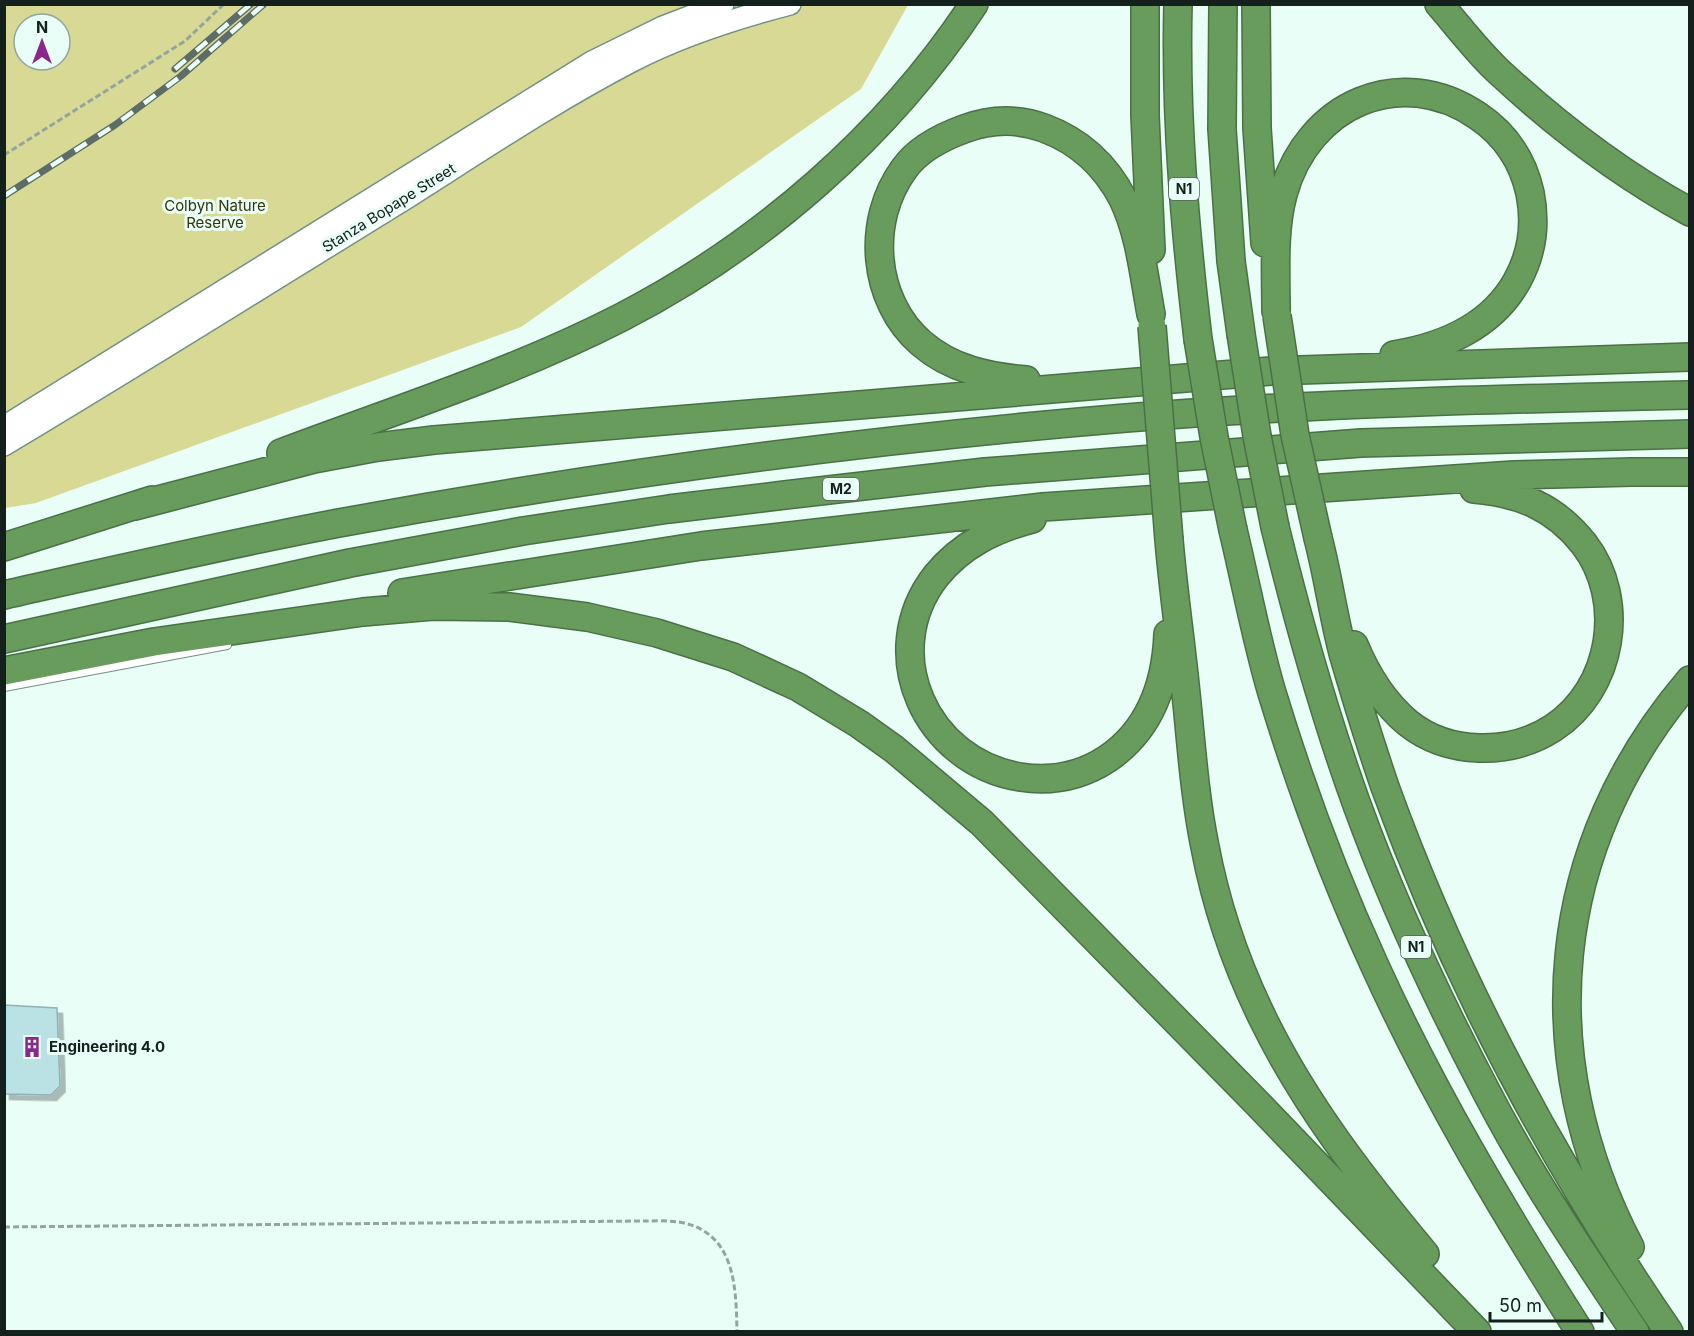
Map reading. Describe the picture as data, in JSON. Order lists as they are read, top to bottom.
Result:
{
  "streets": {
    "highway": ["N1", "M2"],
    "main road": ["Stanza Bopape Street"]
  },
  "parks": ["Colbyn Nature Reserve"],
  "places": {
    "building": ["Engineering 4.0"]
  },
  "scale_bar": "50 m",
  "north": "top"
}
